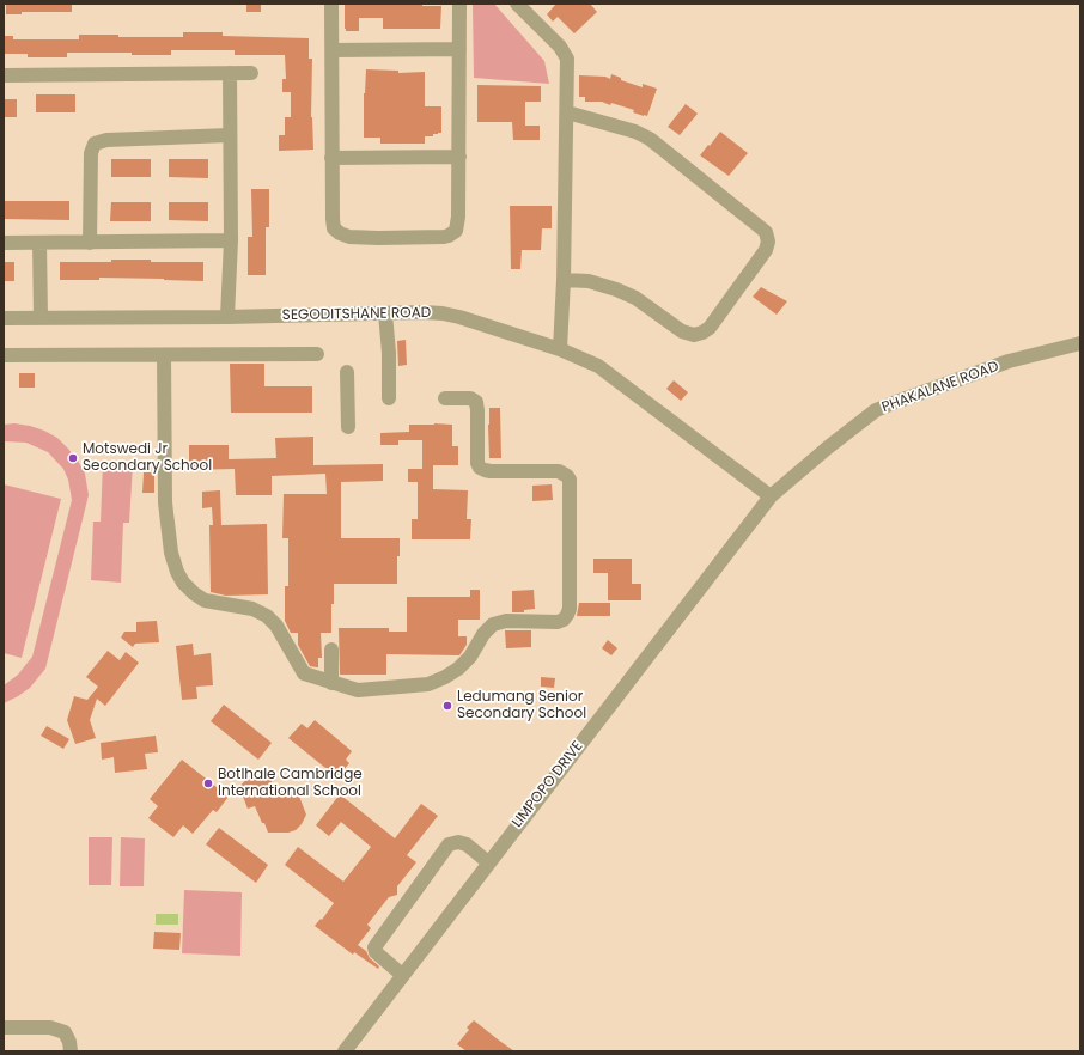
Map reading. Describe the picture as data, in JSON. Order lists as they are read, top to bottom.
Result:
{
  "streets": {
    "street": ["SEGODITSHANE ROAD", "PHAKALANE ROAD", "LIMPOPO DRIVE"]
  },
  "crossings": [
    ["SEGODITSHANE ROAD", "PHAKALANE ROAD"],
    ["SEGODITSHANE ROAD", "LIMPOPO DRIVE"],
    ["PHAKALANE ROAD", "LIMPOPO DRIVE"]
  ],
  "places": ["Motswedi Jr Secondary School", "Ledumang Senior Secondary School", "Botlhale Cambridge International School"]
}
